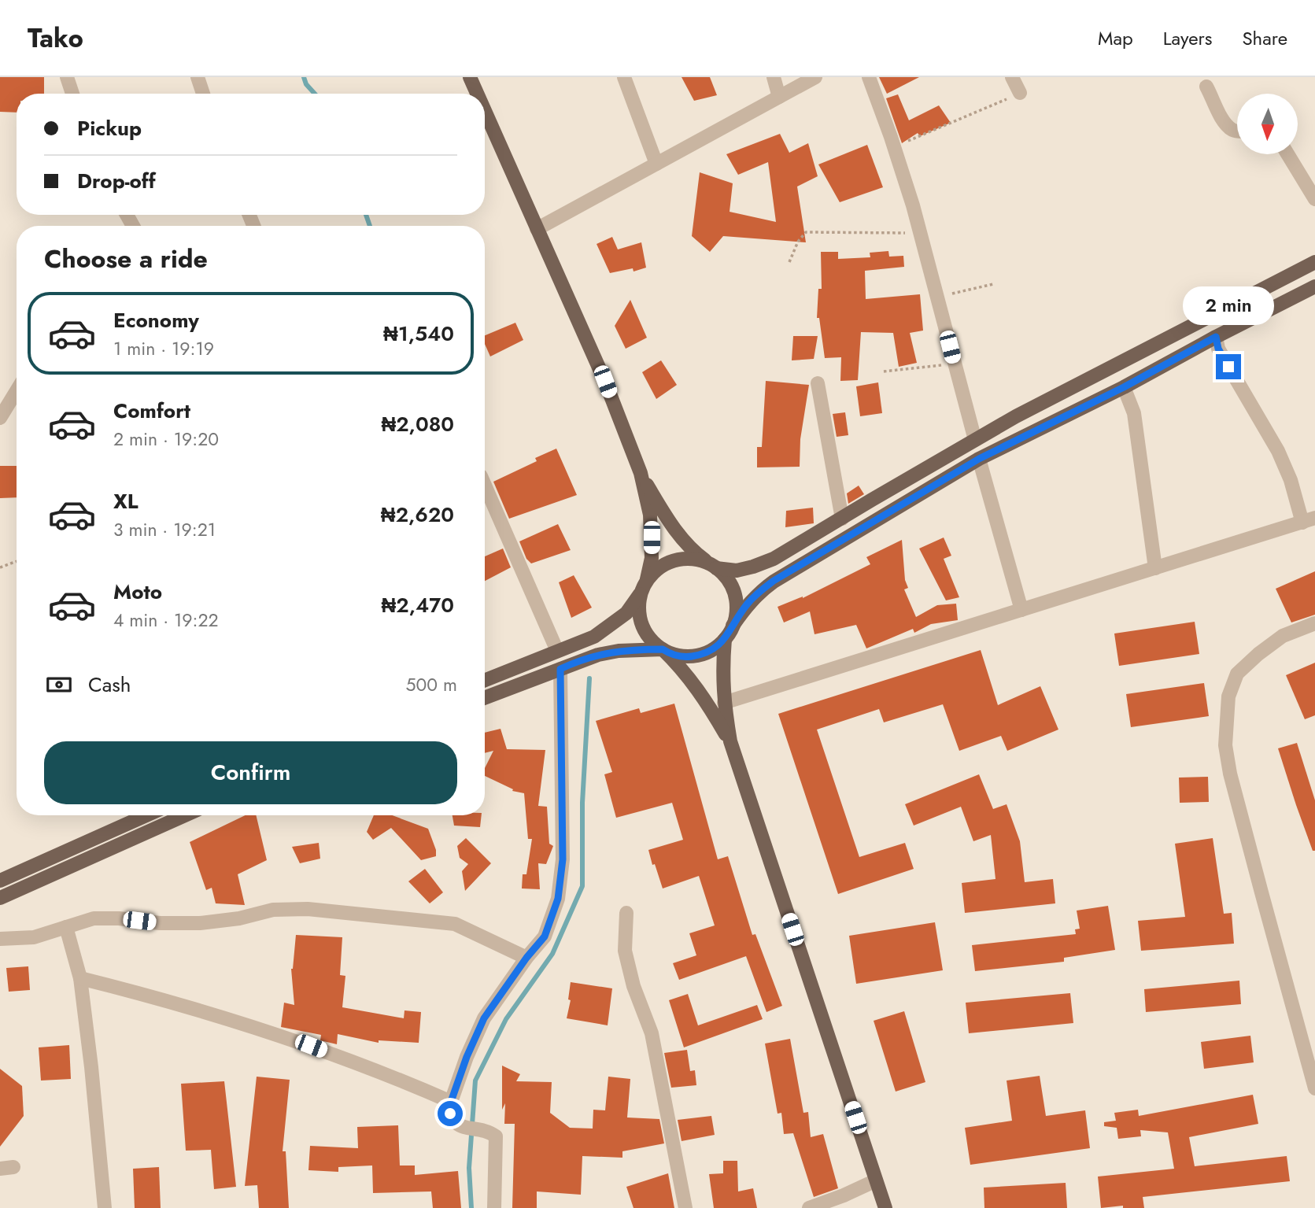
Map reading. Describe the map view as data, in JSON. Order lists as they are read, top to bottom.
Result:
{
  "north": "bottom",
  "page": {
    "header": "Tako",
    "nav": ["Map", "Layers", "Share"],
    "banner": ["Pickup", "Drop-off"],
    "heading": "Choose a ride",
    "bubble": "2 min",
    "list": [
      {
        "name": "Economy",
        "note": "1 min · 19:19",
        "value": "₦1,540"
      },
      {
        "name": "Comfort",
        "note": "2 min · 19:20",
        "value": "₦2,080"
      },
      {
        "name": "XL",
        "note": "3 min · 19:21",
        "value": "₦2,620"
      },
      {
        "name": "Moto",
        "note": "4 min · 19:22",
        "value": "₦2,470"
      }
    ],
    "pay": ["Cash", "500 m"],
    "buttons": "Confirm"
  }
}
